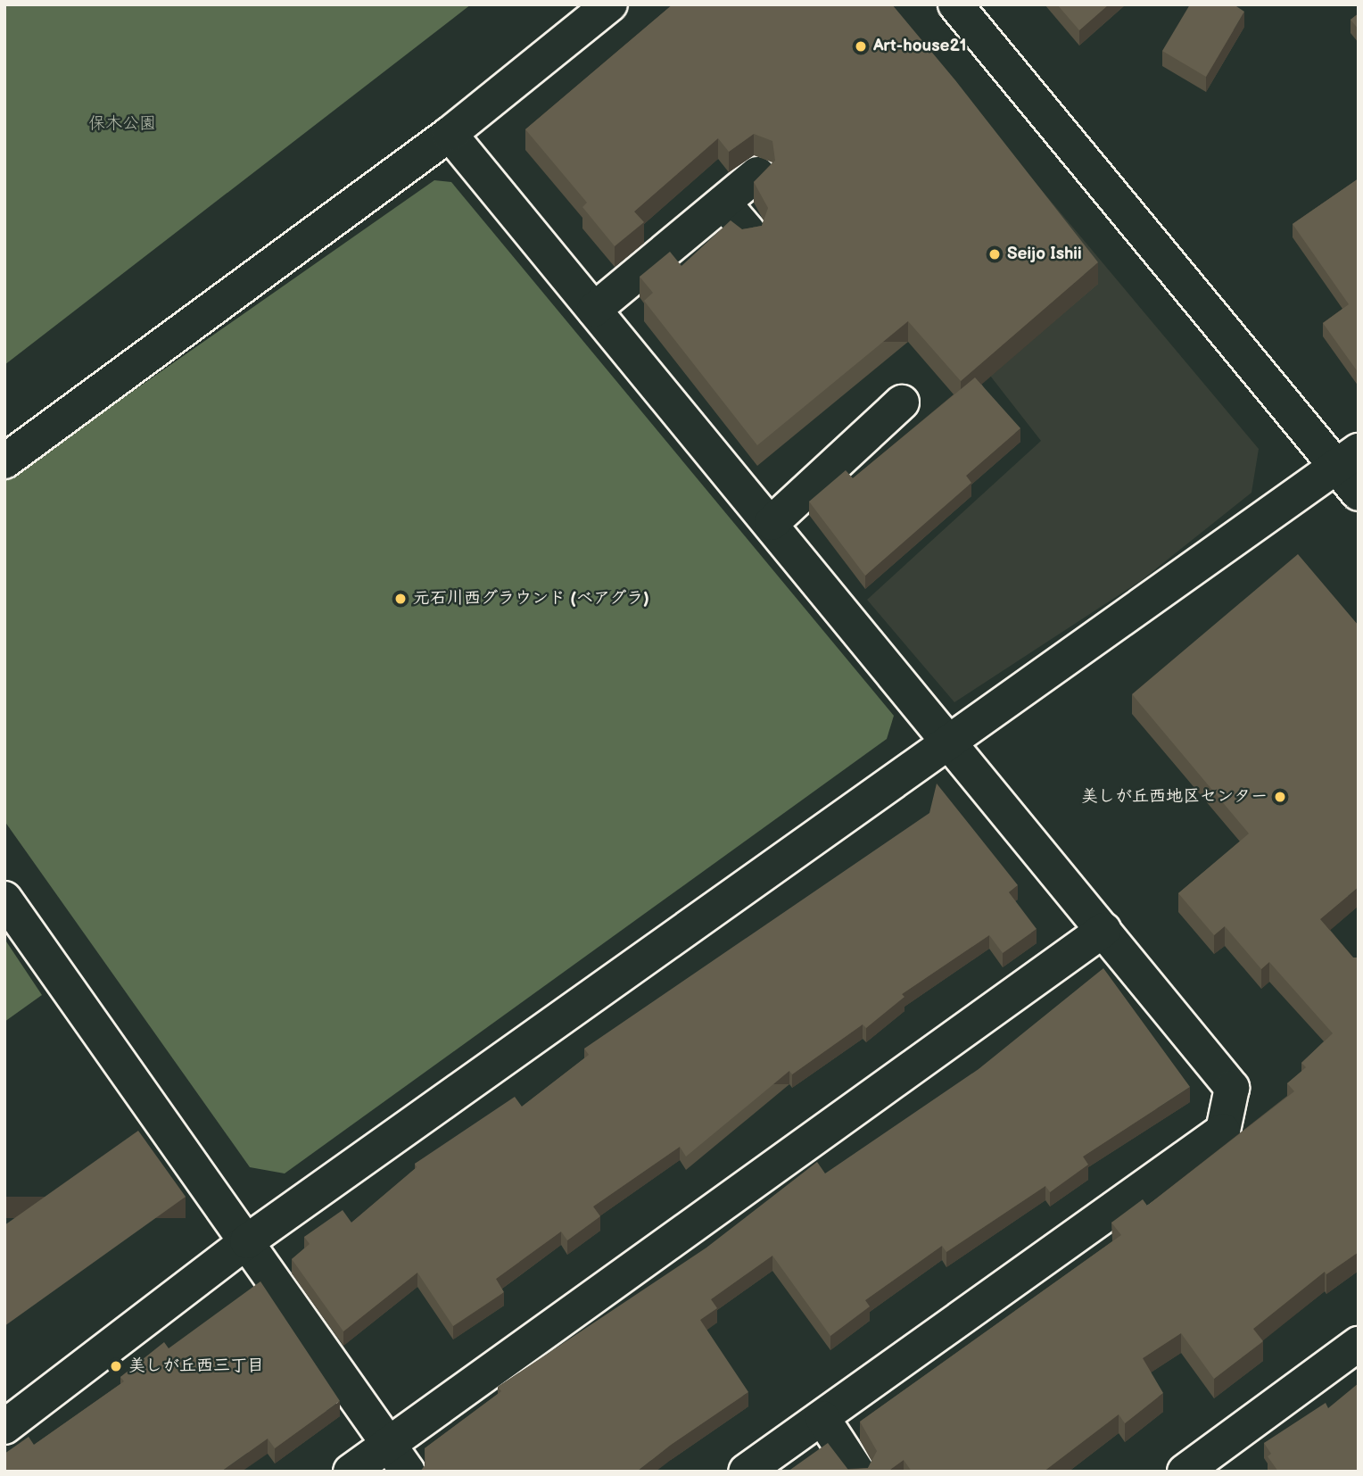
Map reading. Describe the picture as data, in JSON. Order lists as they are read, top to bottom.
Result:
{
  "parks": ["保木公園"],
  "places": [
    "Art-house21",
    "Seijo Ishii",
    "元石川西グラウンド (ベアグラ)",
    "美しが丘西地区センター",
    "美しが丘西三丁目"
  ]
}
